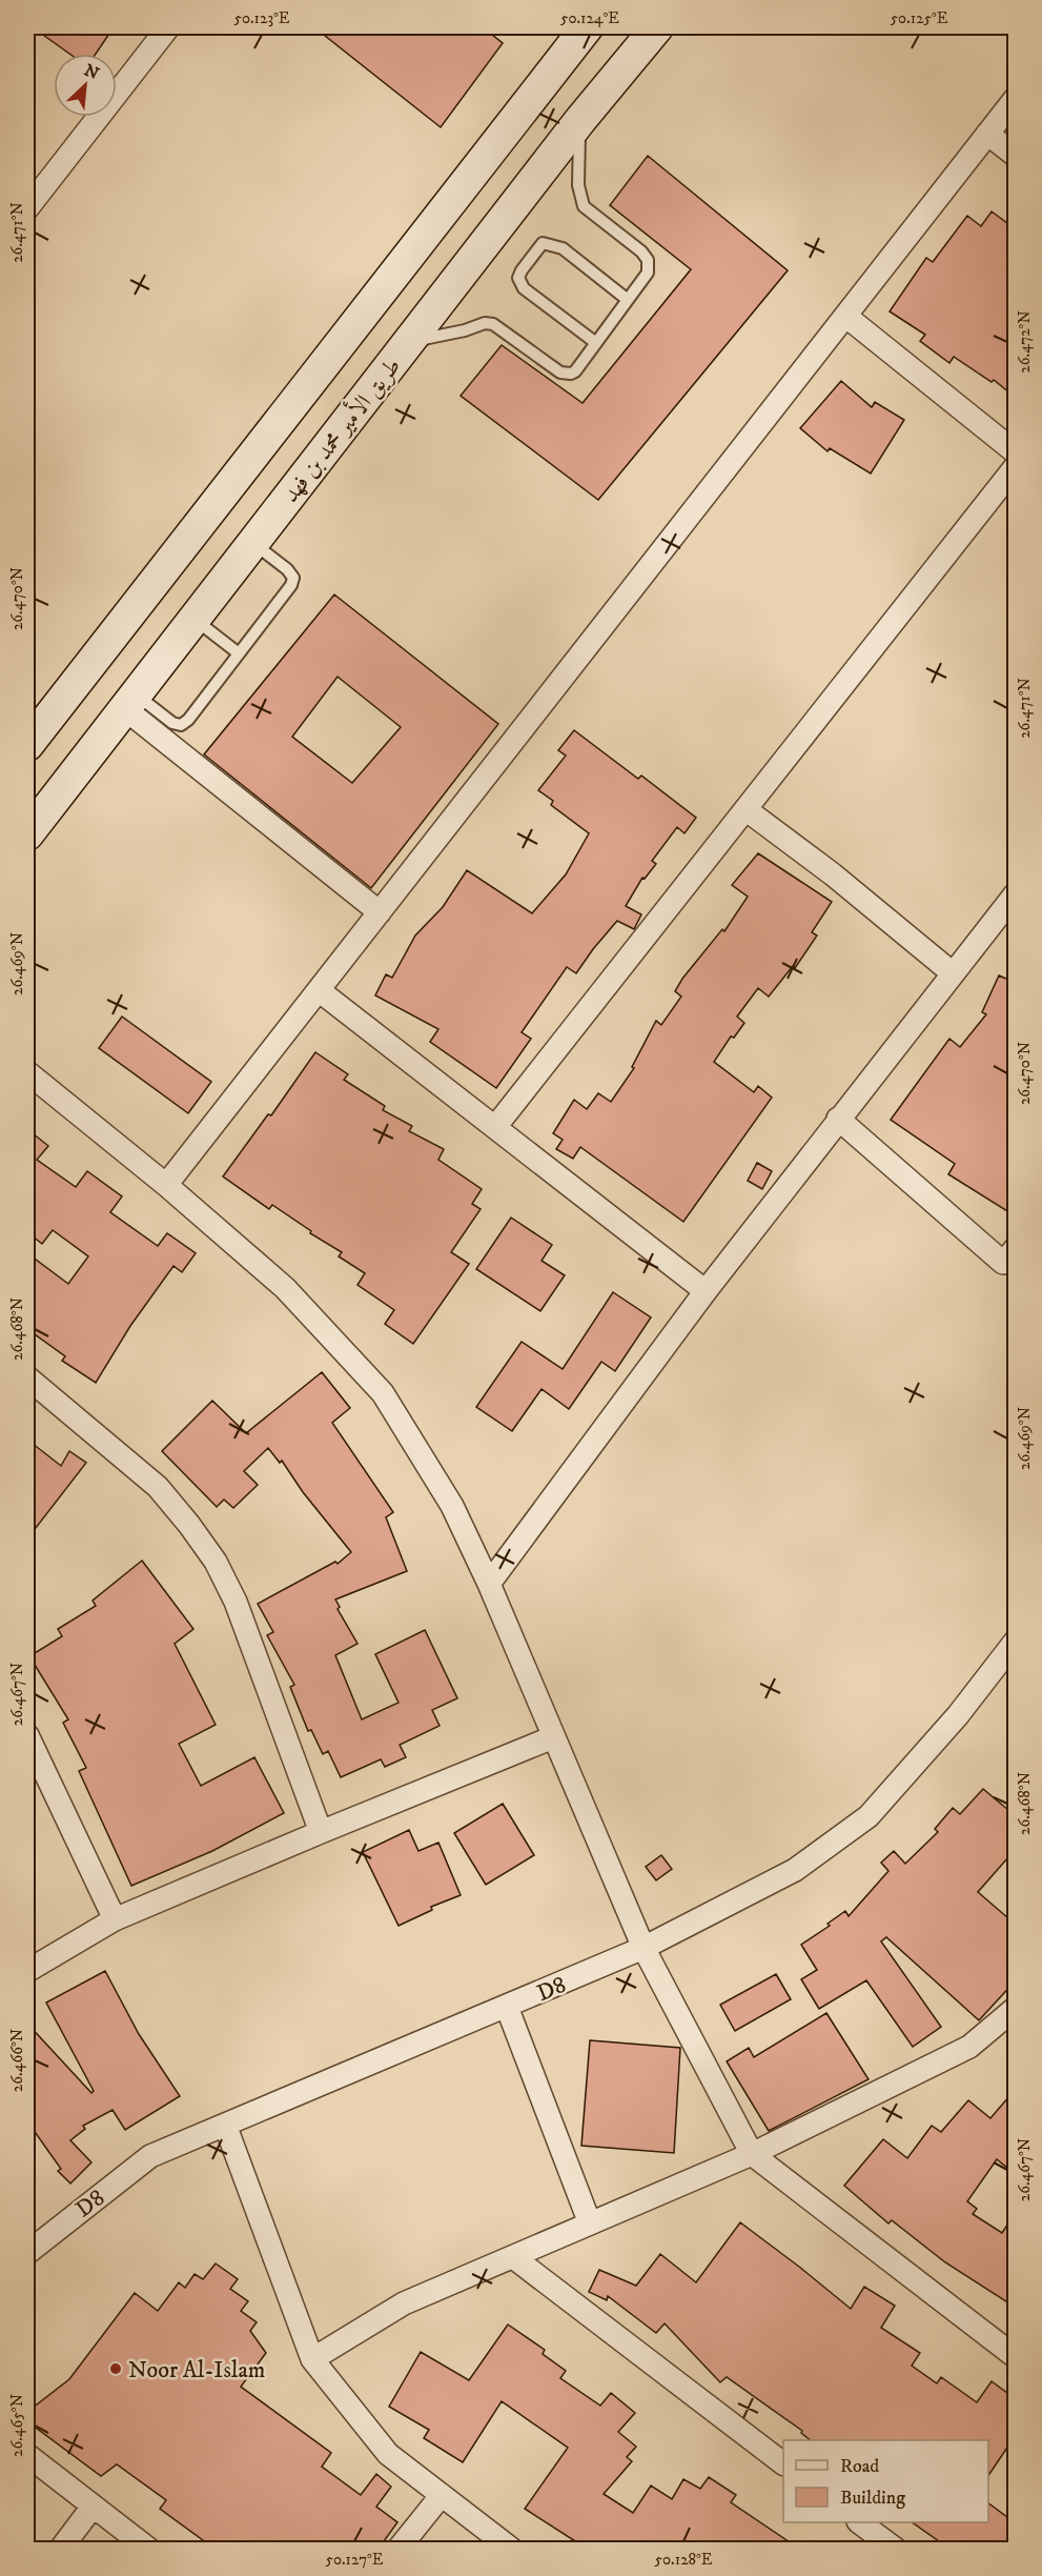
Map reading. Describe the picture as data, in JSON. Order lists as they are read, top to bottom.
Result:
{
  "streets": {
    "street": ["طريق الأمير محمد بن فهد", "D8"]
  },
  "places": ["Noor Al-Islam"],
  "legend": ["Road", "Building"],
  "north": "top right",
  "coordinates": [
    "50.123°E",
    "50.124°E",
    "50.125°E",
    "26.471°N",
    "26.472°N",
    "26.470°N",
    "26.469°N",
    "26.468°N",
    "26.467°N",
    "26.466°N",
    "26.465°N",
    "50.127°E",
    "50.128°E"
  ]
}
